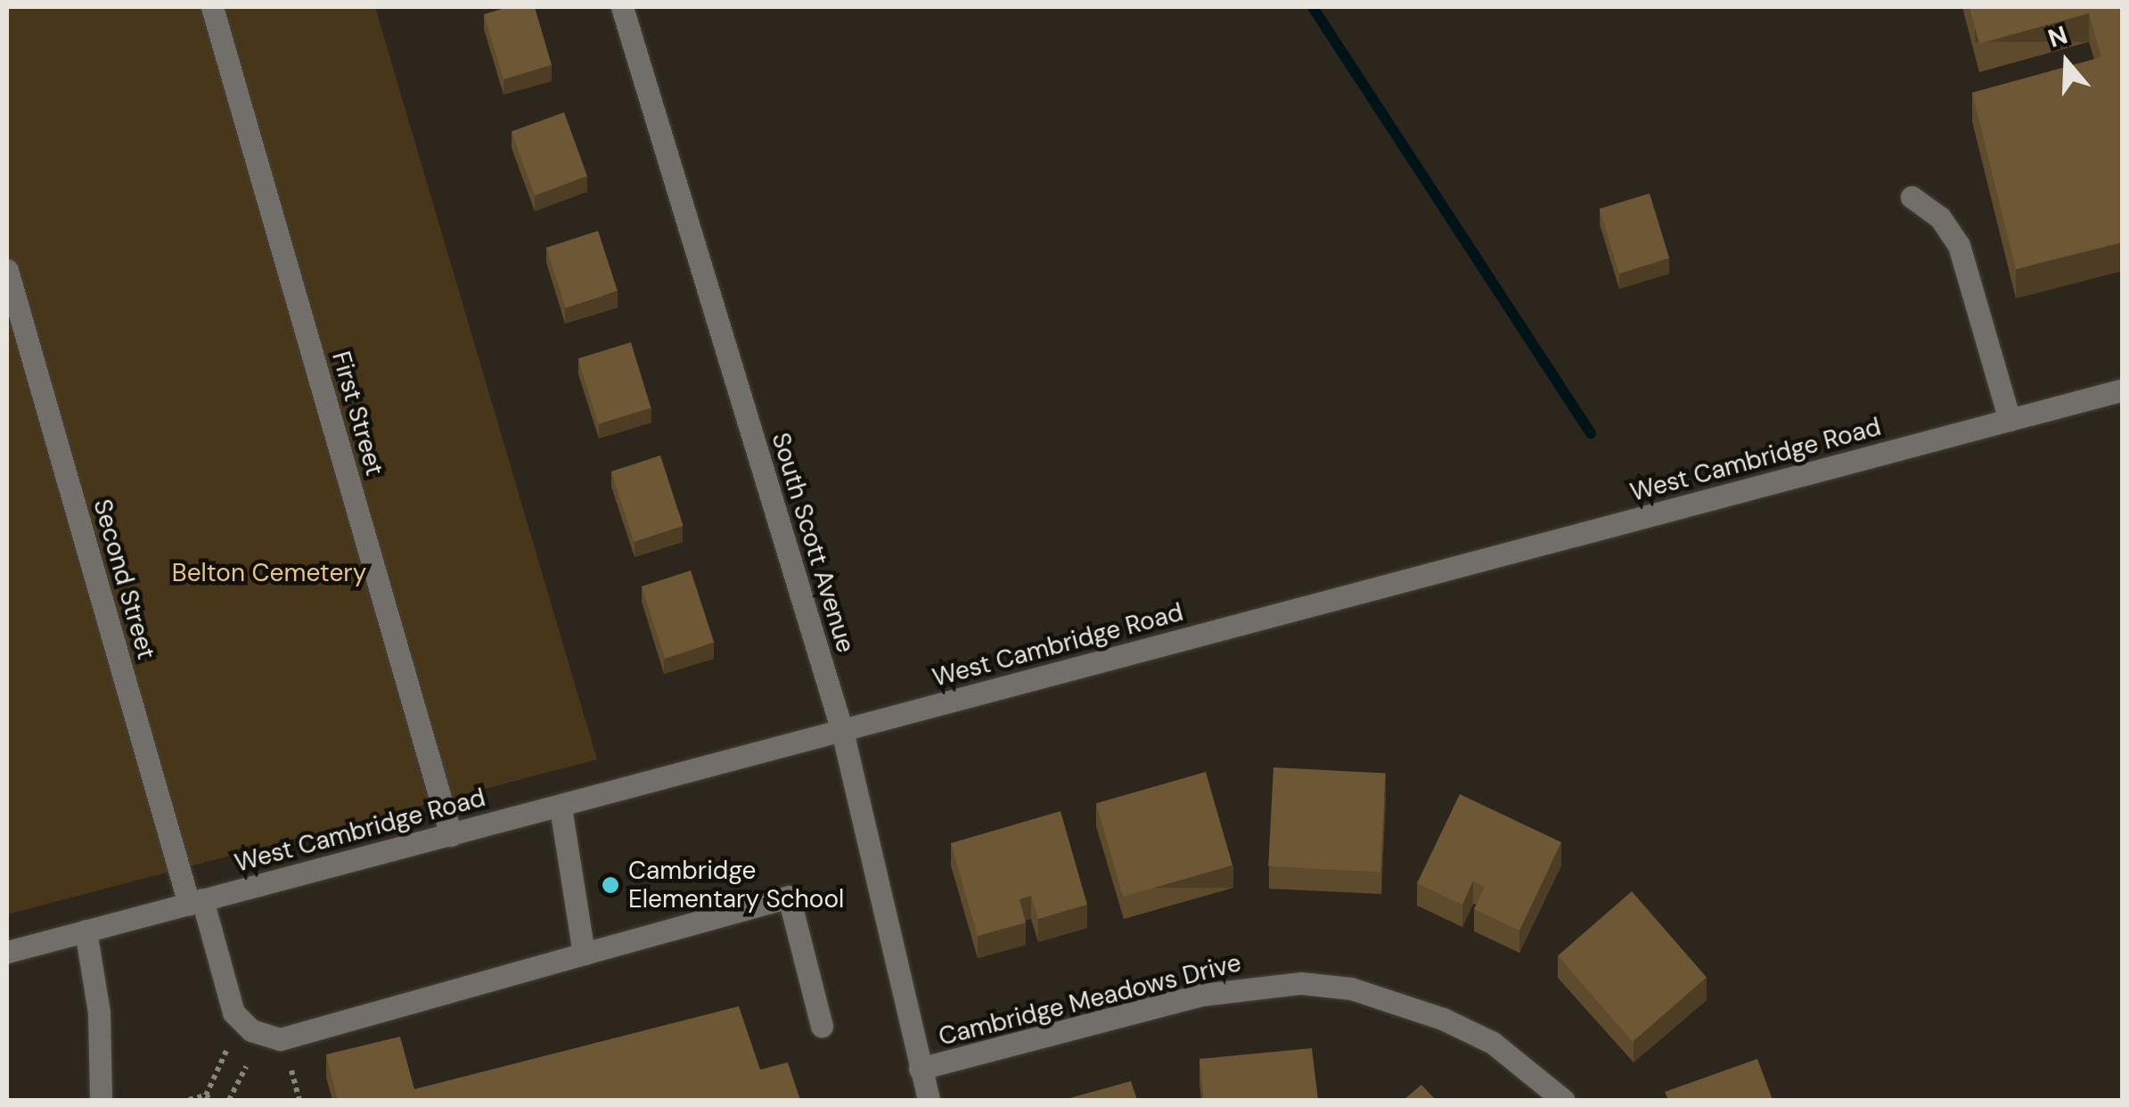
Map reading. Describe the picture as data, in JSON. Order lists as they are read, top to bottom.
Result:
{
  "streets": {
    "street": [
      "First Street",
      "West Cambridge Road",
      "South Scott Avenue",
      "Second Street",
      "Cambridge Meadows Drive"
    ]
  },
  "crossings": [
    ["First Street", "West Cambridge Road"],
    ["West Cambridge Road", "South Scott Avenue"],
    ["West Cambridge Road", "Second Street"],
    ["South Scott Avenue", "Cambridge Meadows Drive"]
  ],
  "parks": ["Belton Cemetery"],
  "places": ["Cambridge Elementary School"],
  "north": "top"
}
